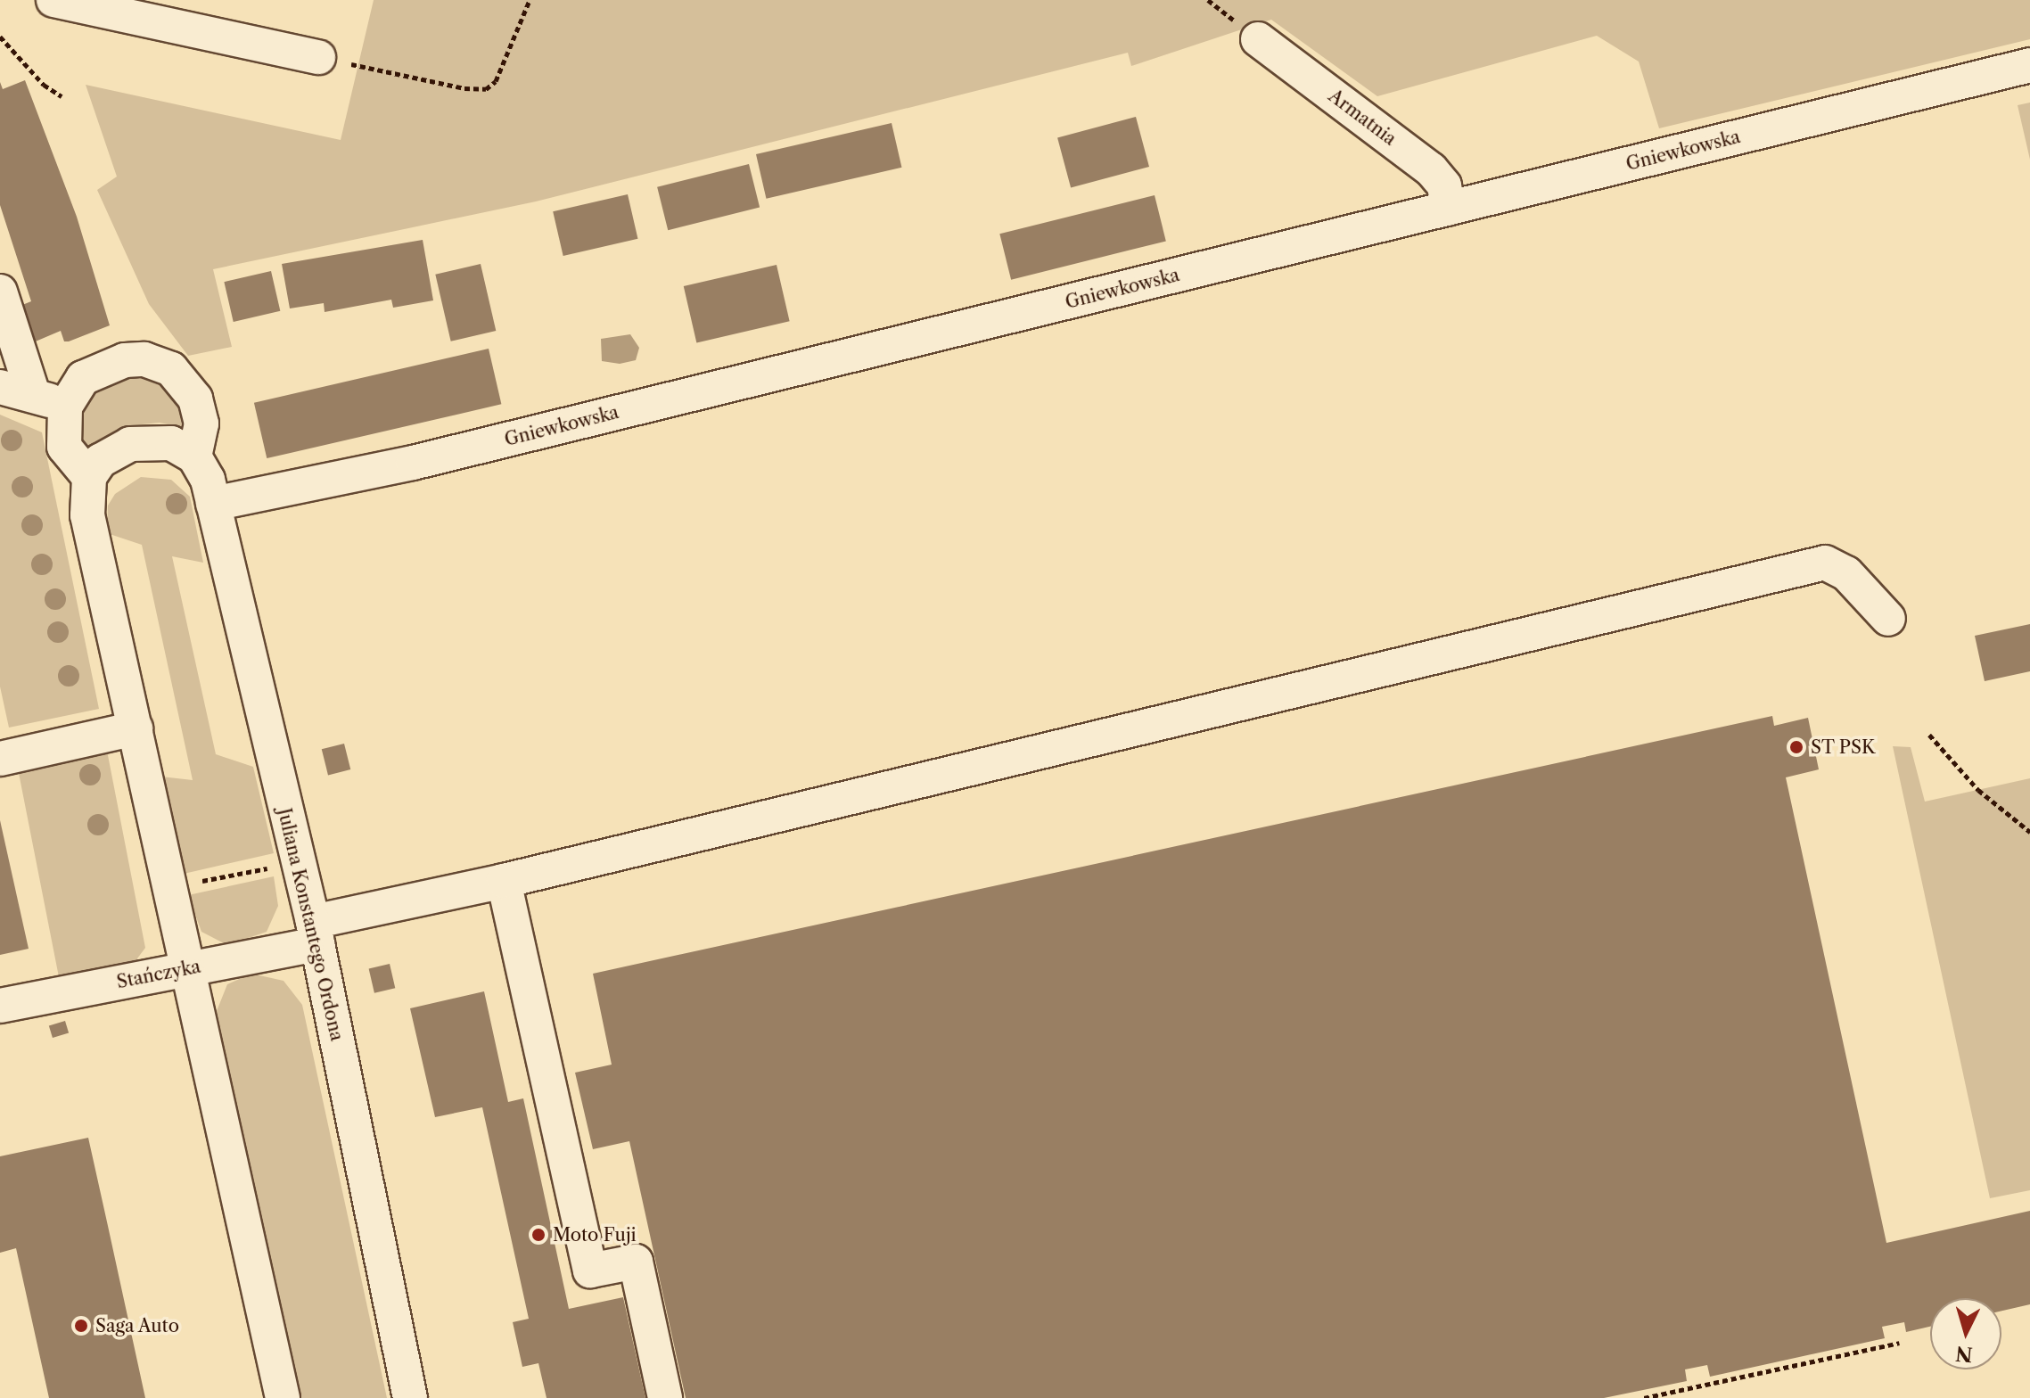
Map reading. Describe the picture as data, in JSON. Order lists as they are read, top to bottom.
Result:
{
  "streets": {
    "street": [
      "Armatnia",
      "Gniewkowska",
      "Juliana Konstantego Ordona",
      "Stańczyka"
    ]
  },
  "crossings": [
    ["Armatnia", "Gniewkowska"],
    ["Gniewkowska", "Juliana Konstantego Ordona"],
    ["Juliana Konstantego Ordona", "Stańczyka"]
  ],
  "places": ["ST PSK", "Moto Fuji", "Saga Auto"],
  "north": "bottom"
}
